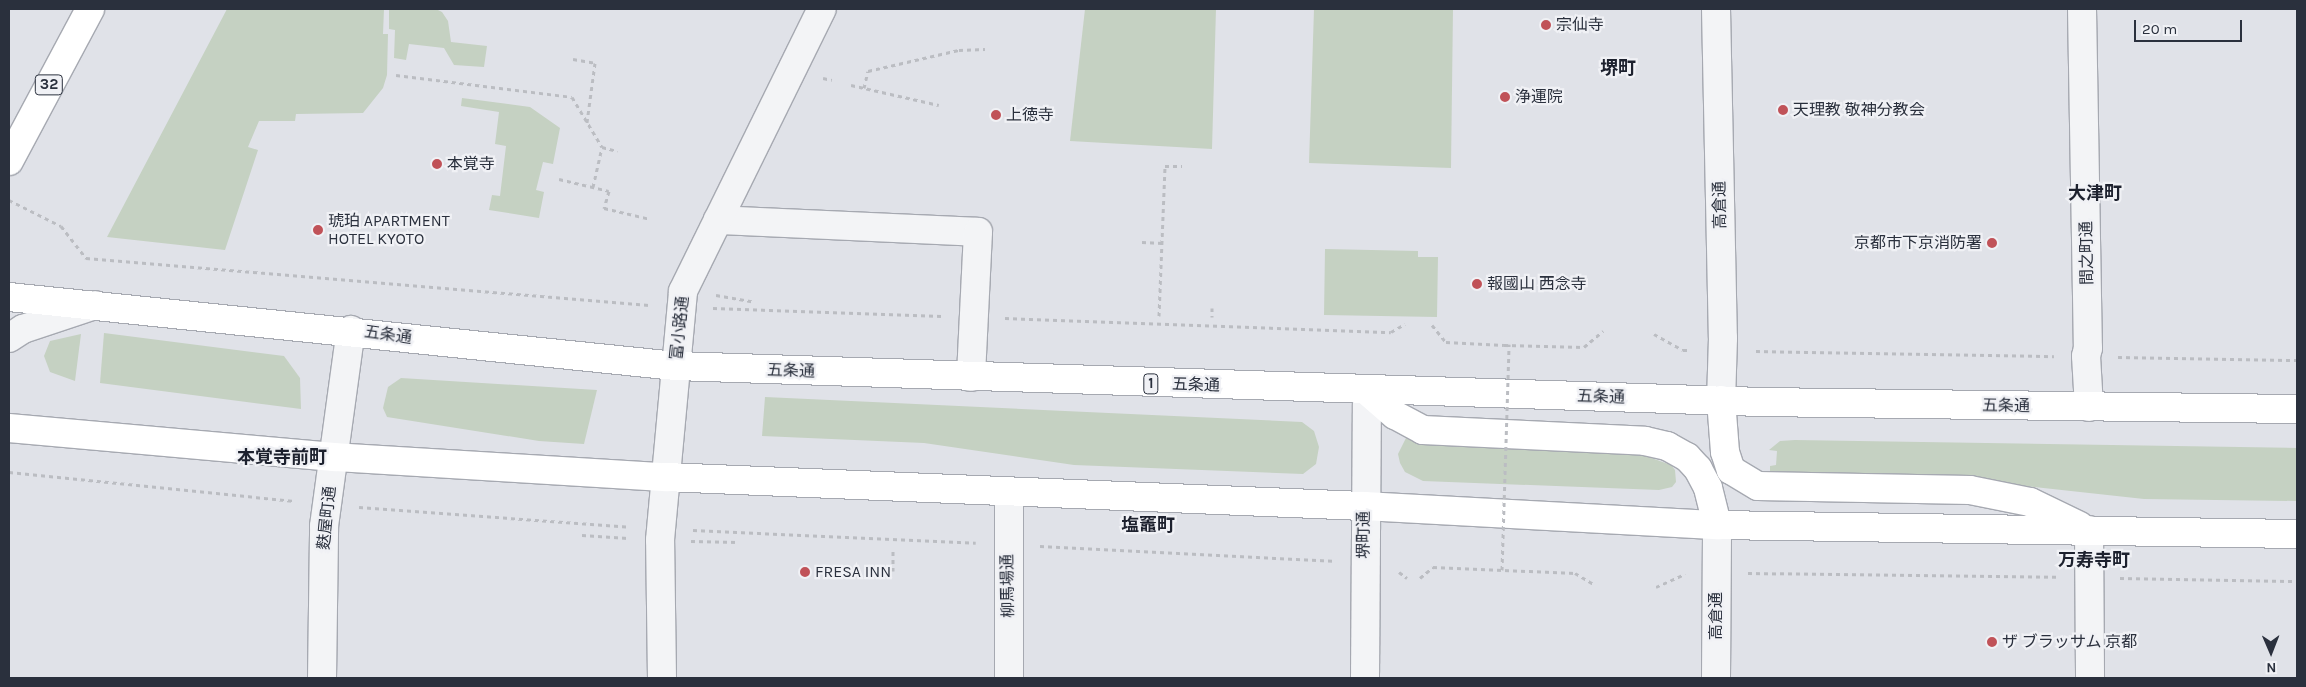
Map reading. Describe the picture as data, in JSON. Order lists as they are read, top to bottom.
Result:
{
  "streets": {
    "main road": ["32", "五条通", "1"],
    "street": [
      "高倉通",
      "間之町通",
      "富小路通",
      "麩屋町通",
      "堺町通",
      "柳馬場通"
    ]
  },
  "crossings": [
    ["高倉通", "五条通"],
    ["間之町通", "五条通"],
    ["富小路通", "五条通"],
    ["五条通", "麩屋町通"],
    ["五条通", "堺町通"]
  ],
  "districts": [
    "堺町",
    "大津町",
    "本覚寺前町",
    "塩竈町",
    "万寿寺町"
  ],
  "places": [
    "宗仙寺",
    "浄運院",
    "天理教 敬神分教会",
    "上徳寺",
    "本覚寺",
    "琥珀 APARTMENT HOTEL KYOTO",
    "京都市下京消防署",
    "報國山 西念寺",
    "FRESA INN",
    "ザ ブラッサム 京都"
  ],
  "scale_bar": "20 m",
  "north": "bottom"
}
